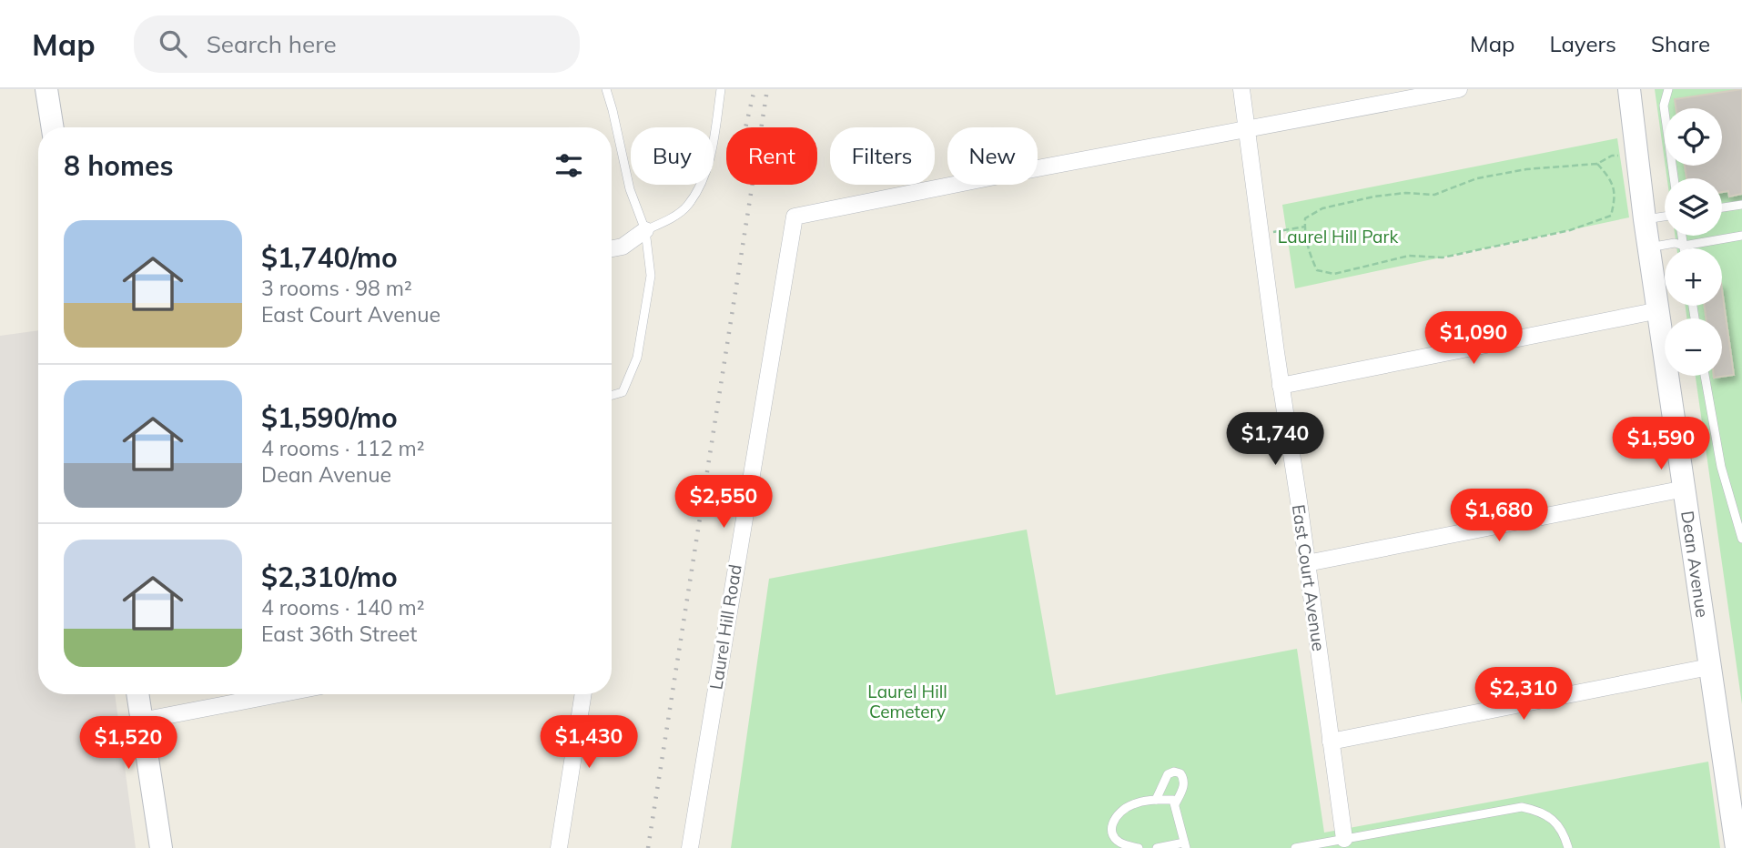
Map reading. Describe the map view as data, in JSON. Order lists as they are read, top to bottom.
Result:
{
  "streets": {
    "street": ["Dean Avenue", "East Court Avenue", "Laurel Hill Road"]
  },
  "crossings": [
    ["East Court Avenue", "Laurel Hill Road"]
  ],
  "parks": ["Laurel Hill Park", "Laurel Hill Cemetery"],
  "page": {
    "header": "Map",
    "search": "Search here",
    "nav": ["Map", "Layers", "Share"],
    "map_buttons": ["+", "−"],
    "chip": [
      "Buy",
      "Rent",
      "Filters",
      "New"
    ],
    "heading": "8 homes",
    "list": [
      {
        "name": "$1,740/mo",
        "note": "3 rooms · 98 m² · East Court Avenue"
      },
      {
        "name": "$1,590/mo",
        "note": "4 rooms · 112 m² · Dean Avenue"
      },
      {
        "name": "$2,310/mo",
        "note": "4 rooms · 140 m² · East 36th Street"
      }
    ],
    "price": [
      "$1,090",
      "$1,740",
      "$1,590",
      "$2,550",
      "$1,680",
      "$2,310",
      "$1,430",
      "$1,520"
    ]
  }
}
